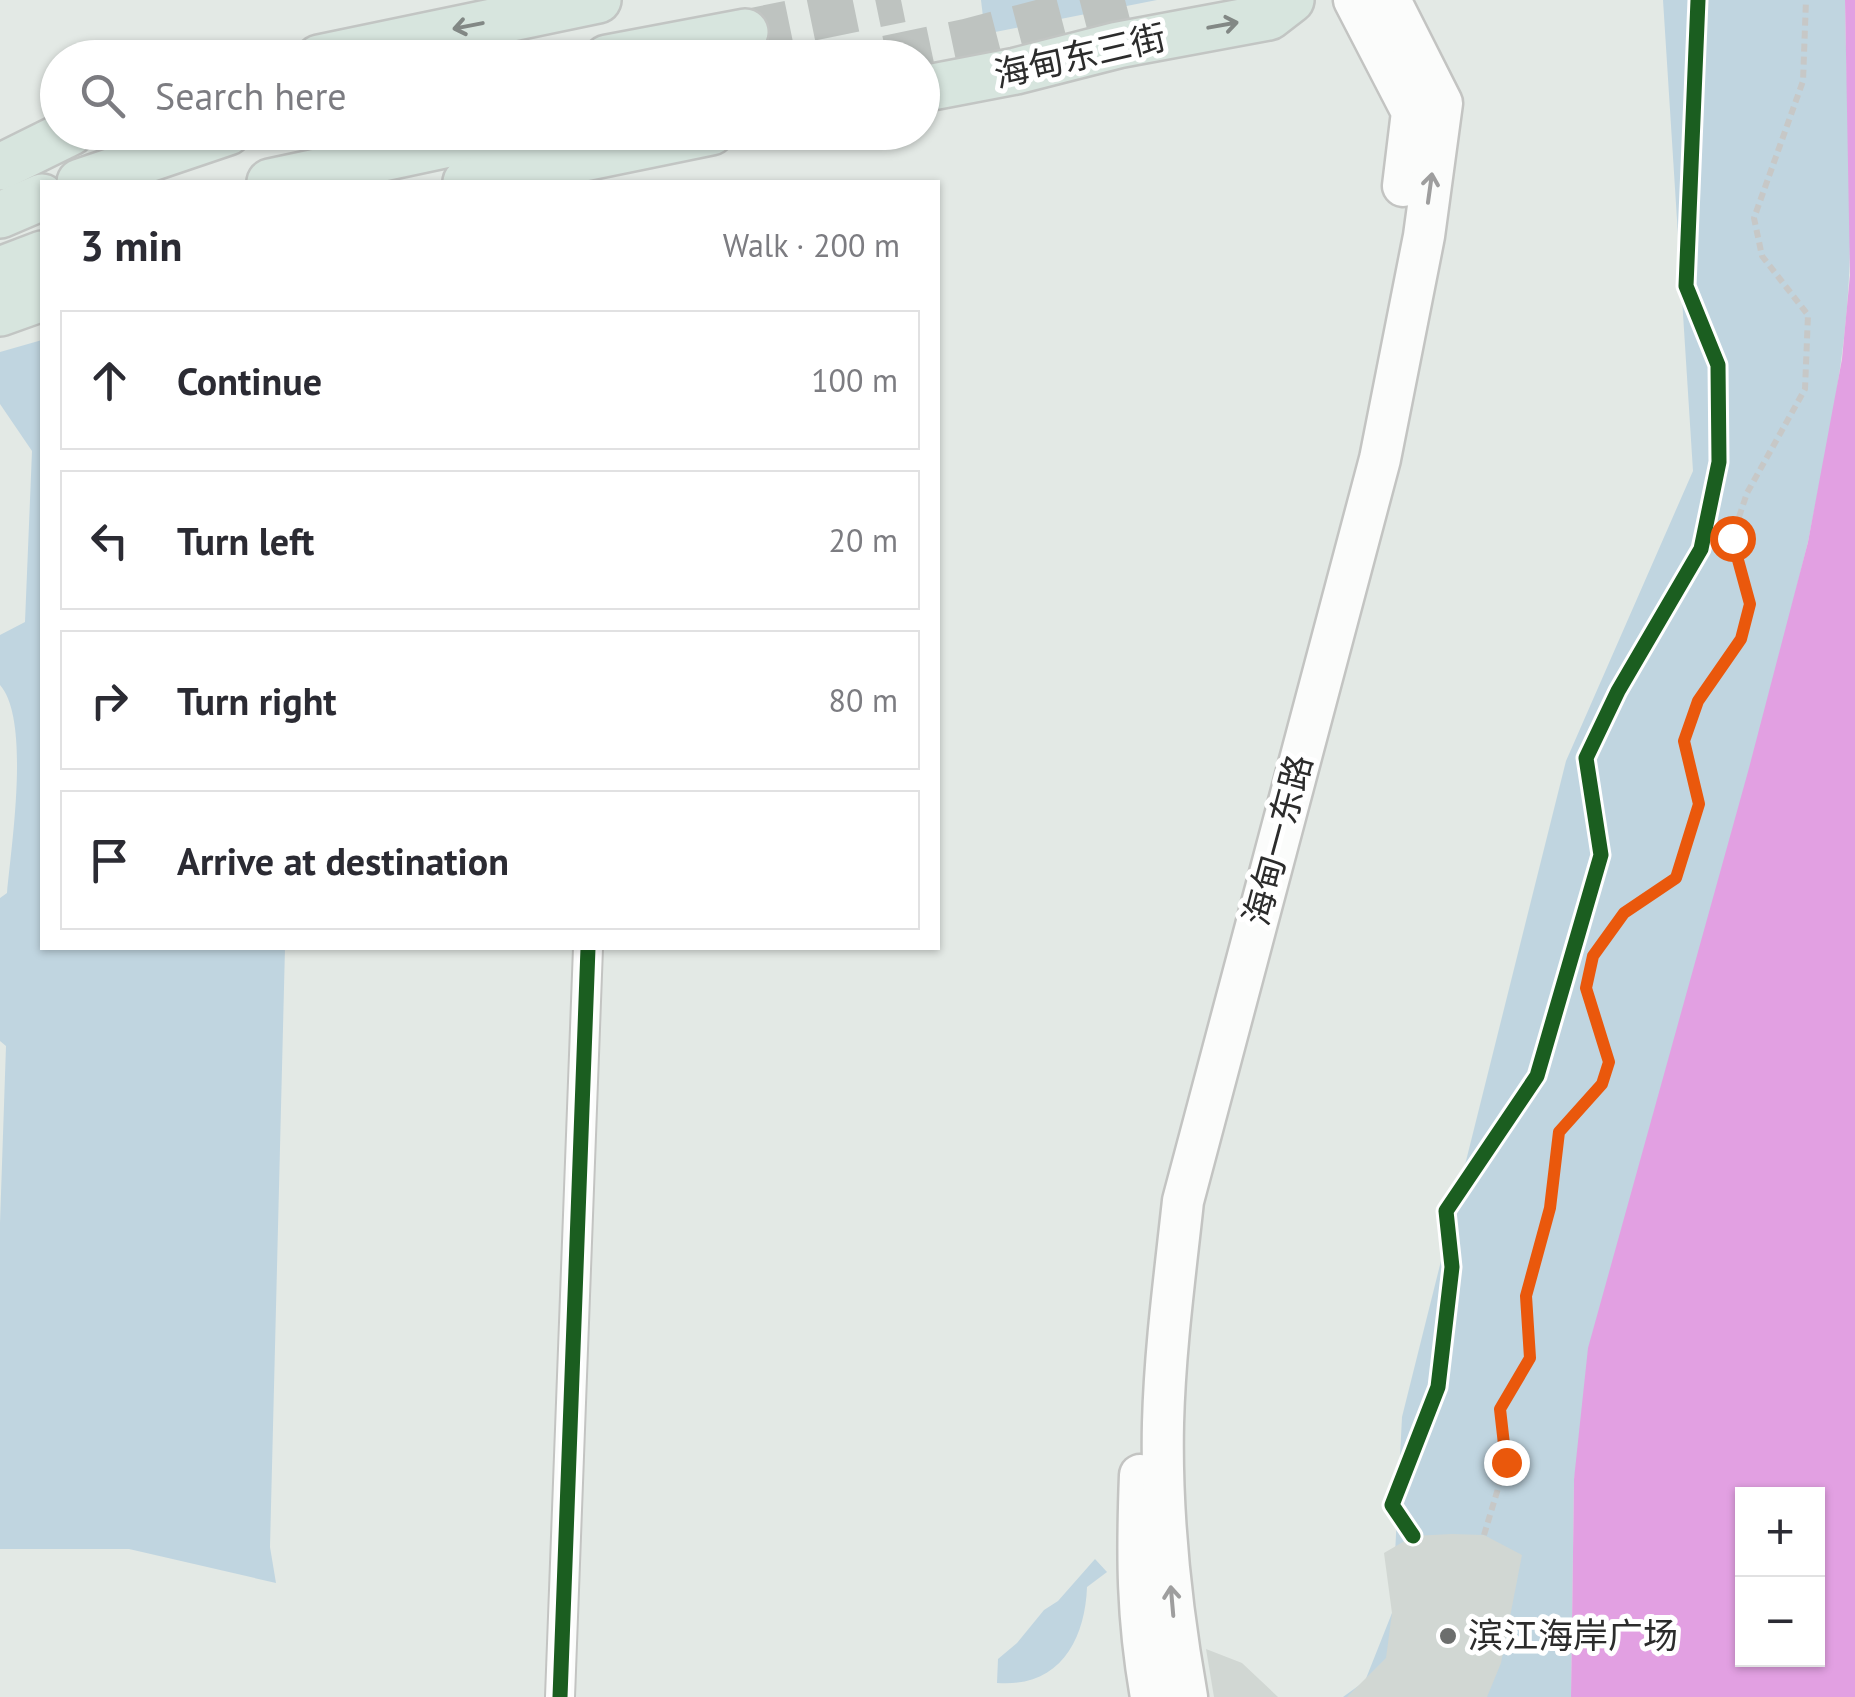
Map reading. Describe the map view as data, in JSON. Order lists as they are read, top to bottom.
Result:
{
  "streets": {
    "main road": ["海甸东三街", "海甸一东路"]
  },
  "one_way": ["海甸东三街"],
  "places": ["滨江海岸广场"],
  "page": {
    "search": "Search here",
    "heading": ["3 min", "Walk · 200 m"],
    "list": [
      ["Continue", "100 m"],
      ["Turn left", "20 m"],
      ["Turn right", "80 m"],
      "Arrive at destination"
    ],
    "map_buttons": ["+", "−"]
  }
}
